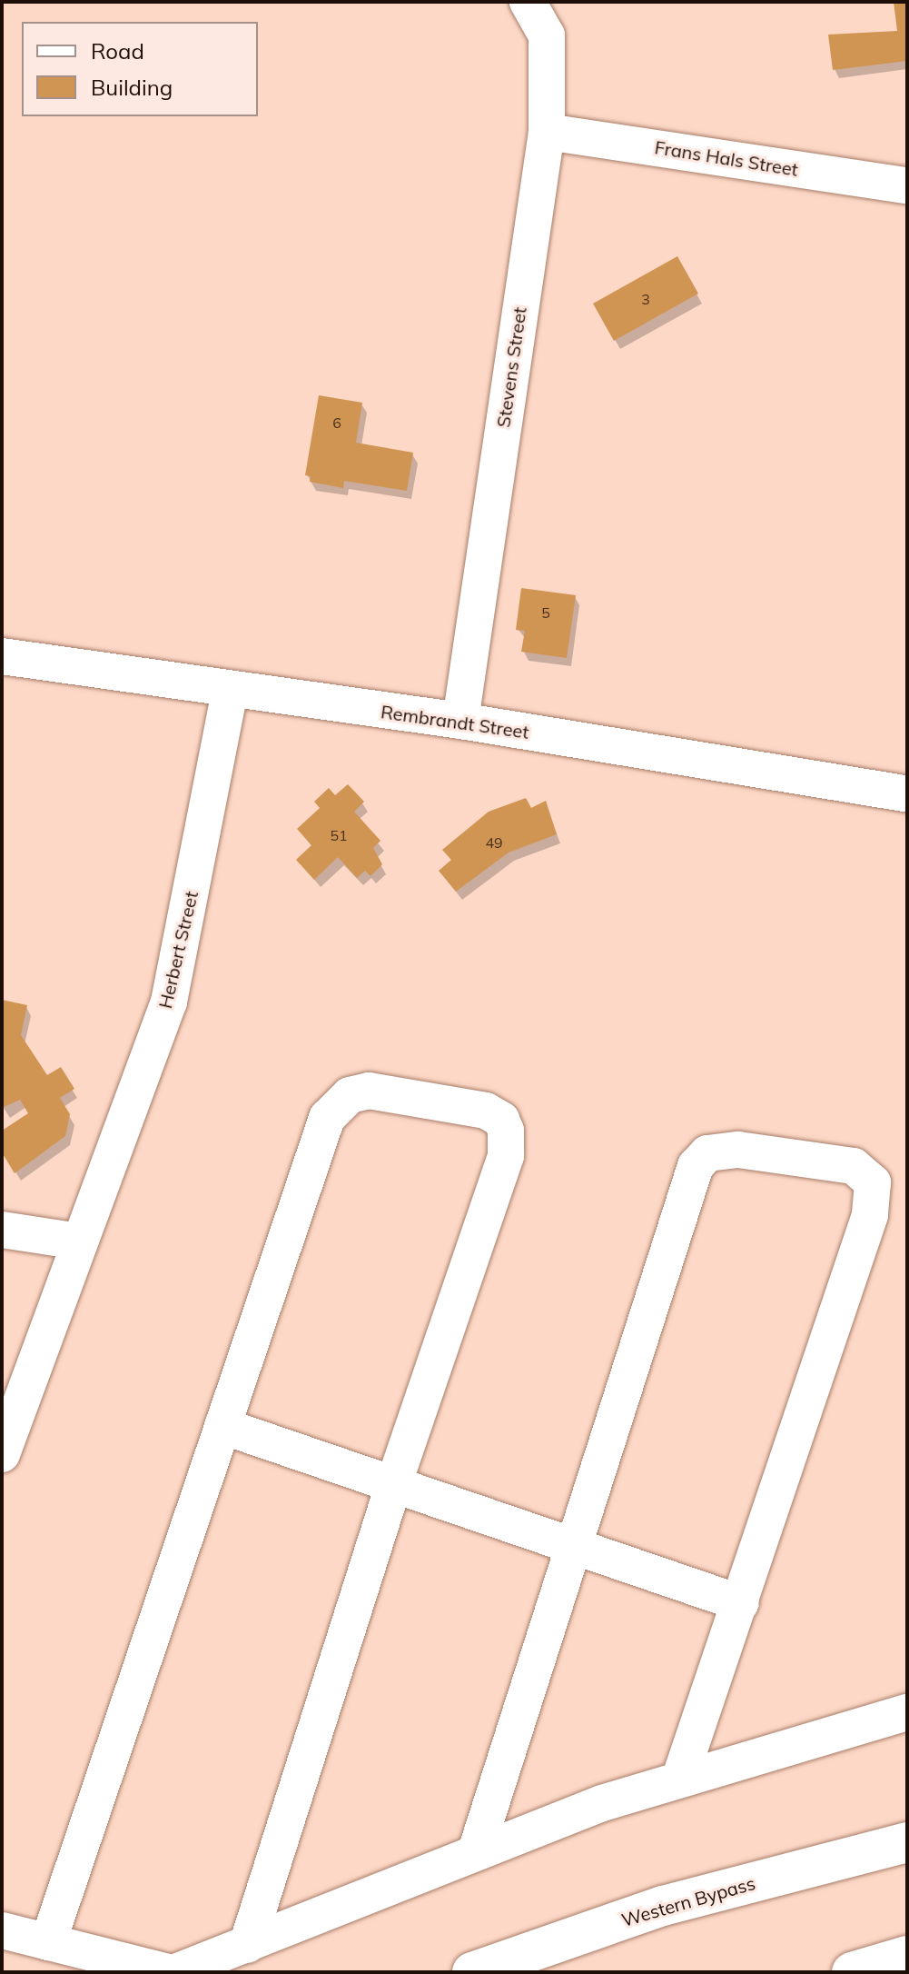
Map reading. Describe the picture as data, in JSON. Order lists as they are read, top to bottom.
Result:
{
  "streets": {
    "highway": ["Western Bypass"],
    "street": [
      "Frans Hals Street",
      "Stevens Street",
      "Rembrandt Street",
      "Herbert Street"
    ]
  },
  "crossings": [
    ["Frans Hals Street", "Stevens Street"],
    ["Stevens Street", "Rembrandt Street"],
    ["Rembrandt Street", "Herbert Street"]
  ],
  "house_numbers": [
    "3",
    "6",
    "5",
    "51",
    "49"
  ],
  "legend": ["Road", "Building"]
}
